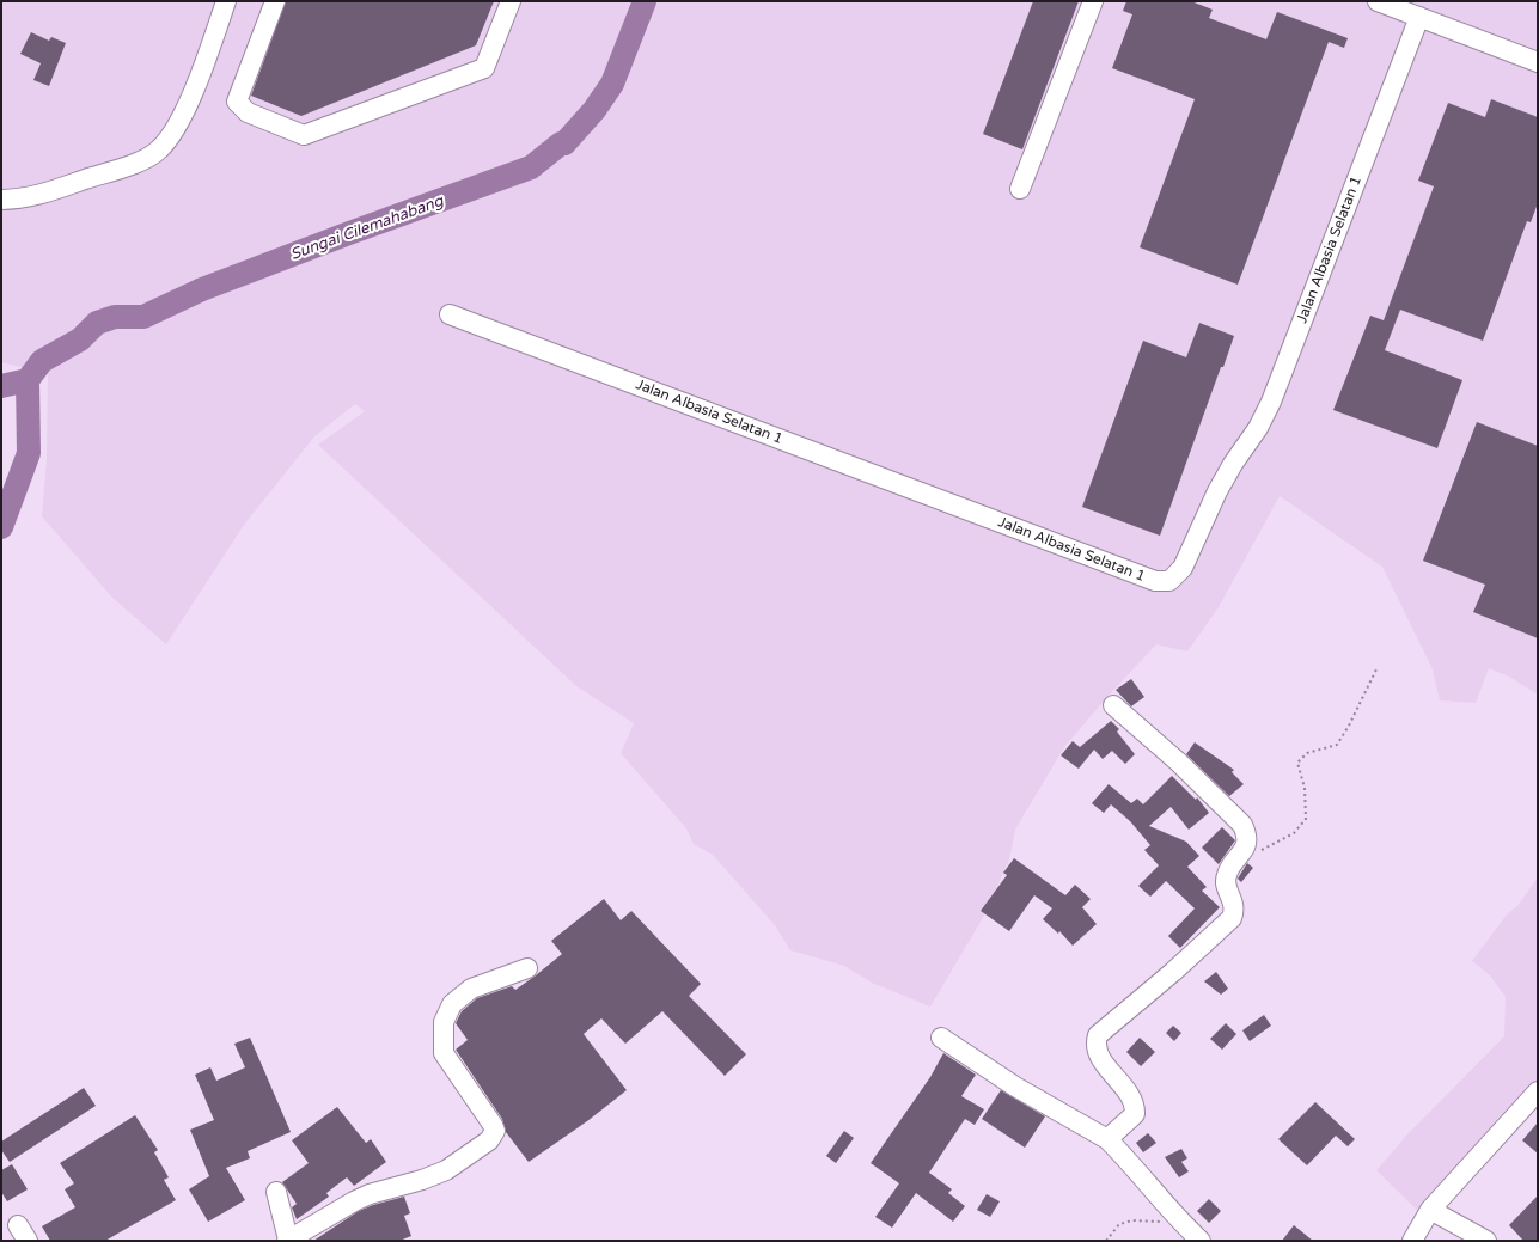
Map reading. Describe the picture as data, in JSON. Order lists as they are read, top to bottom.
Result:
{
  "streets": {
    "street": ["Jalan Albasia Selatan 1"]
  },
  "water": ["Sungai Cilemahabang"]
}
